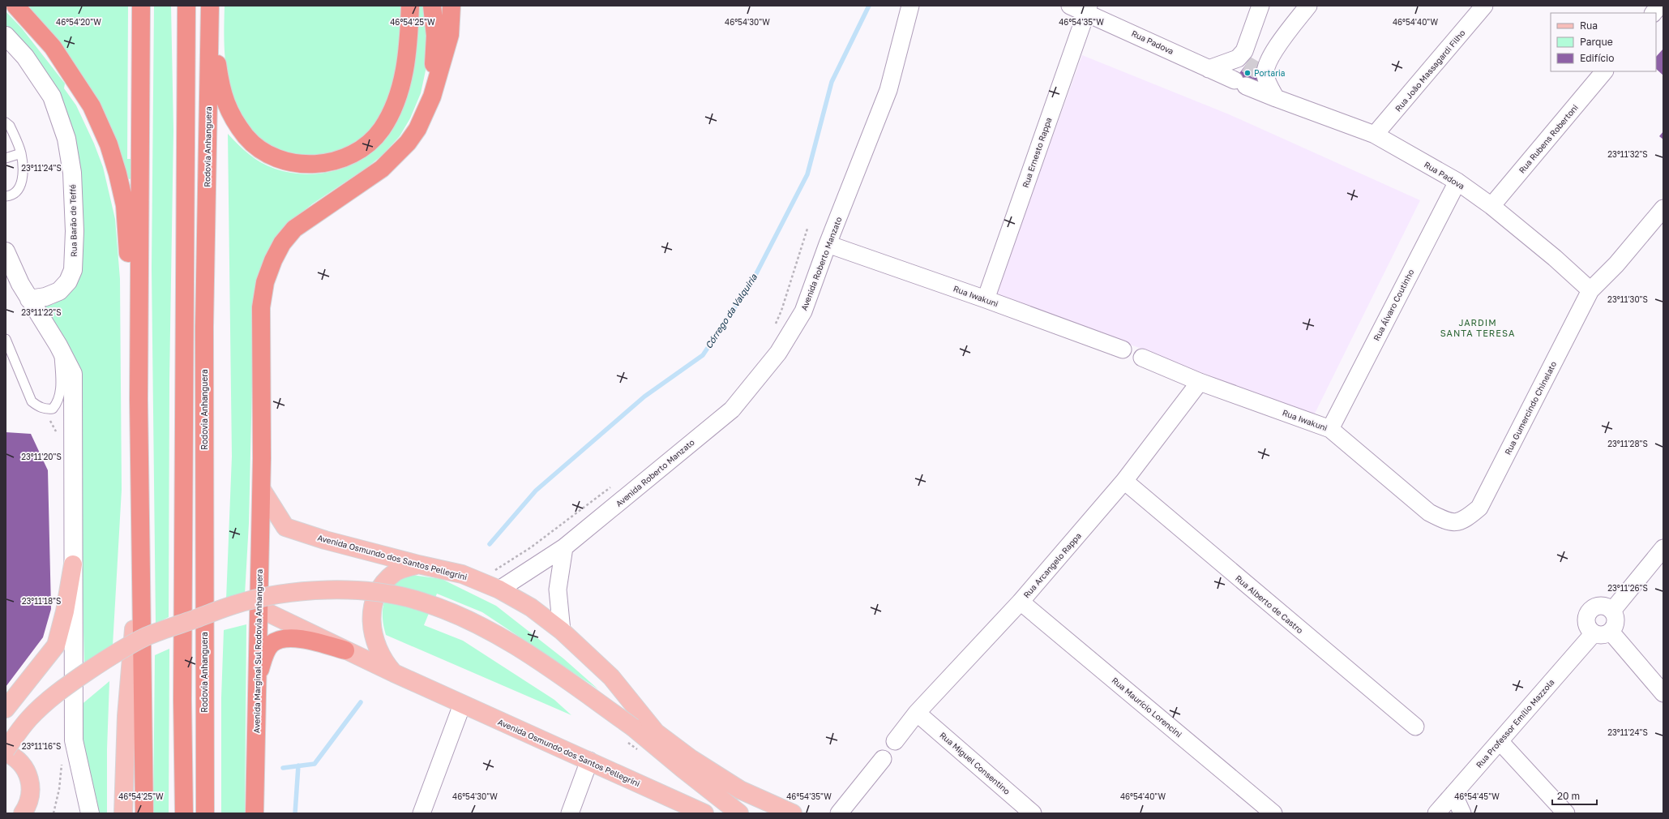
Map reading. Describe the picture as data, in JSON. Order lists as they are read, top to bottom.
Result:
{
  "streets": {
    "highway": ["Rodovia Anhanguera", "Avenida Marginal Sul Rodovia Anhanguera"],
    "main road": ["Rua Barão de Teffé", "Avenida Osmundo dos Santos Pellegrini"],
    "street": [
      "Rua Padova",
      "Rua João Massagardi Filho",
      "Rua Rubens Robertoni",
      "Rua Ernesto Rappa",
      "Avenida Roberto Manzato",
      "Rua Iwakuni",
      "Rua Álvaro Coutinho",
      "Rua Gumercindo Chinelato",
      "Rua Arcangelo Rappa",
      "Rua Alberto de Castro",
      "Rua Maurício Lorencini",
      "Rua Professor Emílio Mazzola",
      "Rua Miguel Consentino"
    ]
  },
  "crossings": [
    ["Rua Padova", "Rua João Massagardi Filho"],
    ["Rua Padova", "Rua Rubens Robertoni"],
    ["Rua Padova", "Rua Ernesto Rappa"],
    ["Rua Padova", "Rua Álvaro Coutinho"],
    ["Rua Padova", "Rua Gumercindo Chinelato"],
    ["Rua Ernesto Rappa", "Rua Iwakuni"],
    ["Avenida Roberto Manzato", "Rua Iwakuni"],
    ["Avenida Roberto Manzato", "Avenida Osmundo dos Santos Pellegrini"],
    ["Rua Iwakuni", "Rua Álvaro Coutinho"],
    ["Rua Iwakuni", "Rua Gumercindo Chinelato"],
    ["Rua Iwakuni", "Rua Arcangelo Rappa"],
    ["Avenida Osmundo dos Santos Pellegrini", "Avenida Marginal Sul Rodovia Anhanguera"],
    ["Rua Arcangelo Rappa", "Rua Alberto de Castro"],
    ["Rua Arcangelo Rappa", "Rua Maurício Lorencini"],
    ["Rua Arcangelo Rappa", "Rua Miguel Consentino"]
  ],
  "districts": ["JARDIM SANTA TERESA"],
  "water": ["Córrego da Valquiria"],
  "places": ["Portaria"],
  "legend": ["Rua", "Parque", "Edifício"],
  "scale_bar": "20 m",
  "coordinates": [
    "46°54'20\"W",
    "46°54'25\"W",
    "46°54'30\"W",
    "46°54'35\"W",
    "46°54'40\"W",
    "23°11'32\"S",
    "23°11'24\"S",
    "23°11'30\"S",
    "23°11'22\"S",
    "23°11'28\"S",
    "23°11'20\"S",
    "23°11'26\"S",
    "23°11'18\"S",
    "23°11'16\"S",
    "46°54'45\"W"
  ]
}
